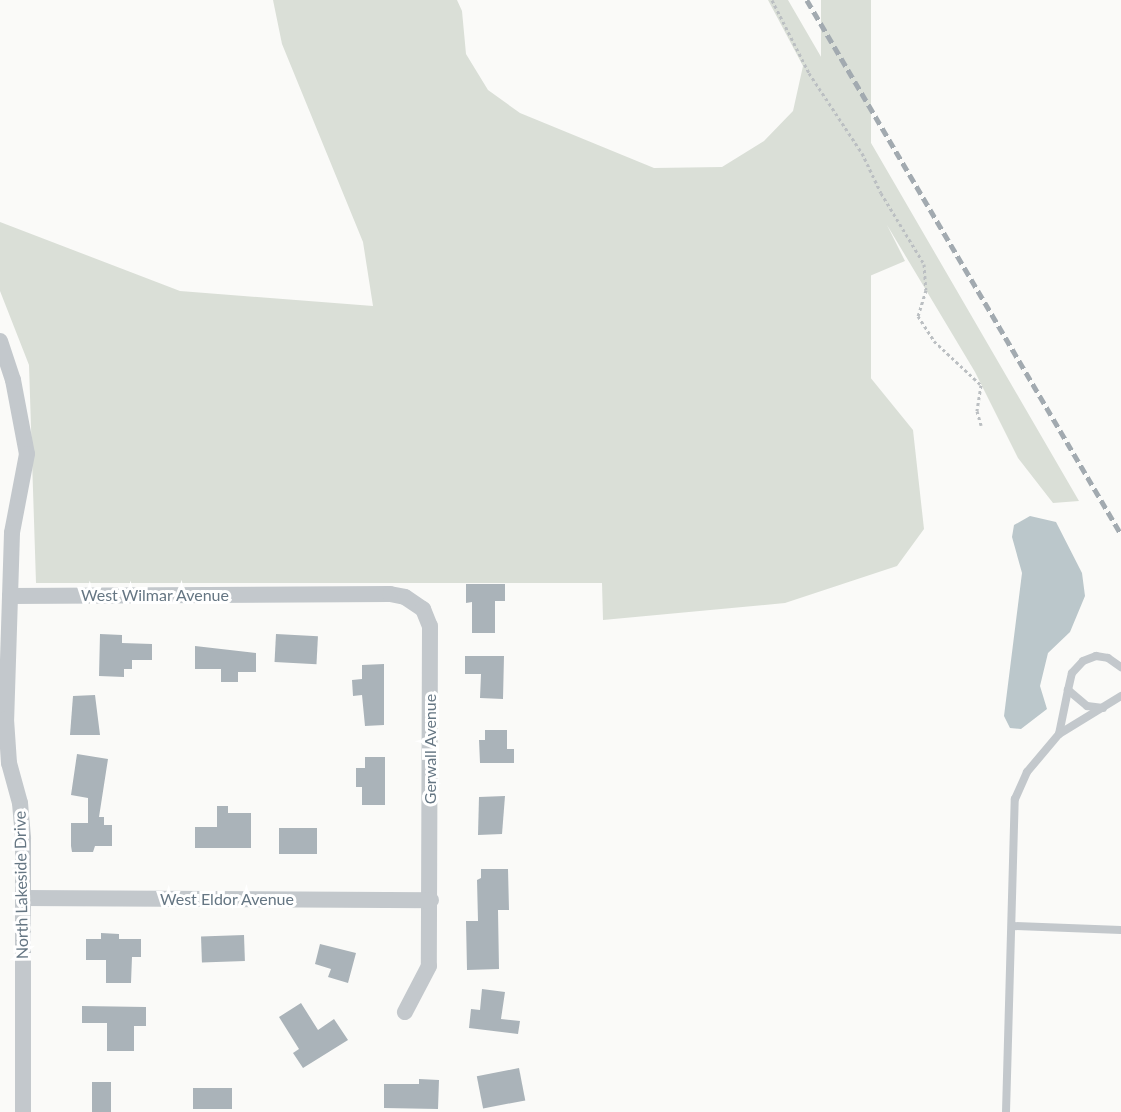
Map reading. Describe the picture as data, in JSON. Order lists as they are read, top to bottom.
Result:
{
  "streets": {
    "street": [
      "West Wilmar Avenue",
      "Gerwall Avenue",
      "North Lakeside Drive",
      "West Eldor Avenue"
    ]
  },
  "crossings": [
    ["West Wilmar Avenue", "Gerwall Avenue"],
    ["West Wilmar Avenue", "North Lakeside Drive"],
    ["Gerwall Avenue", "West Eldor Avenue"],
    ["North Lakeside Drive", "West Eldor Avenue"]
  ]
}
